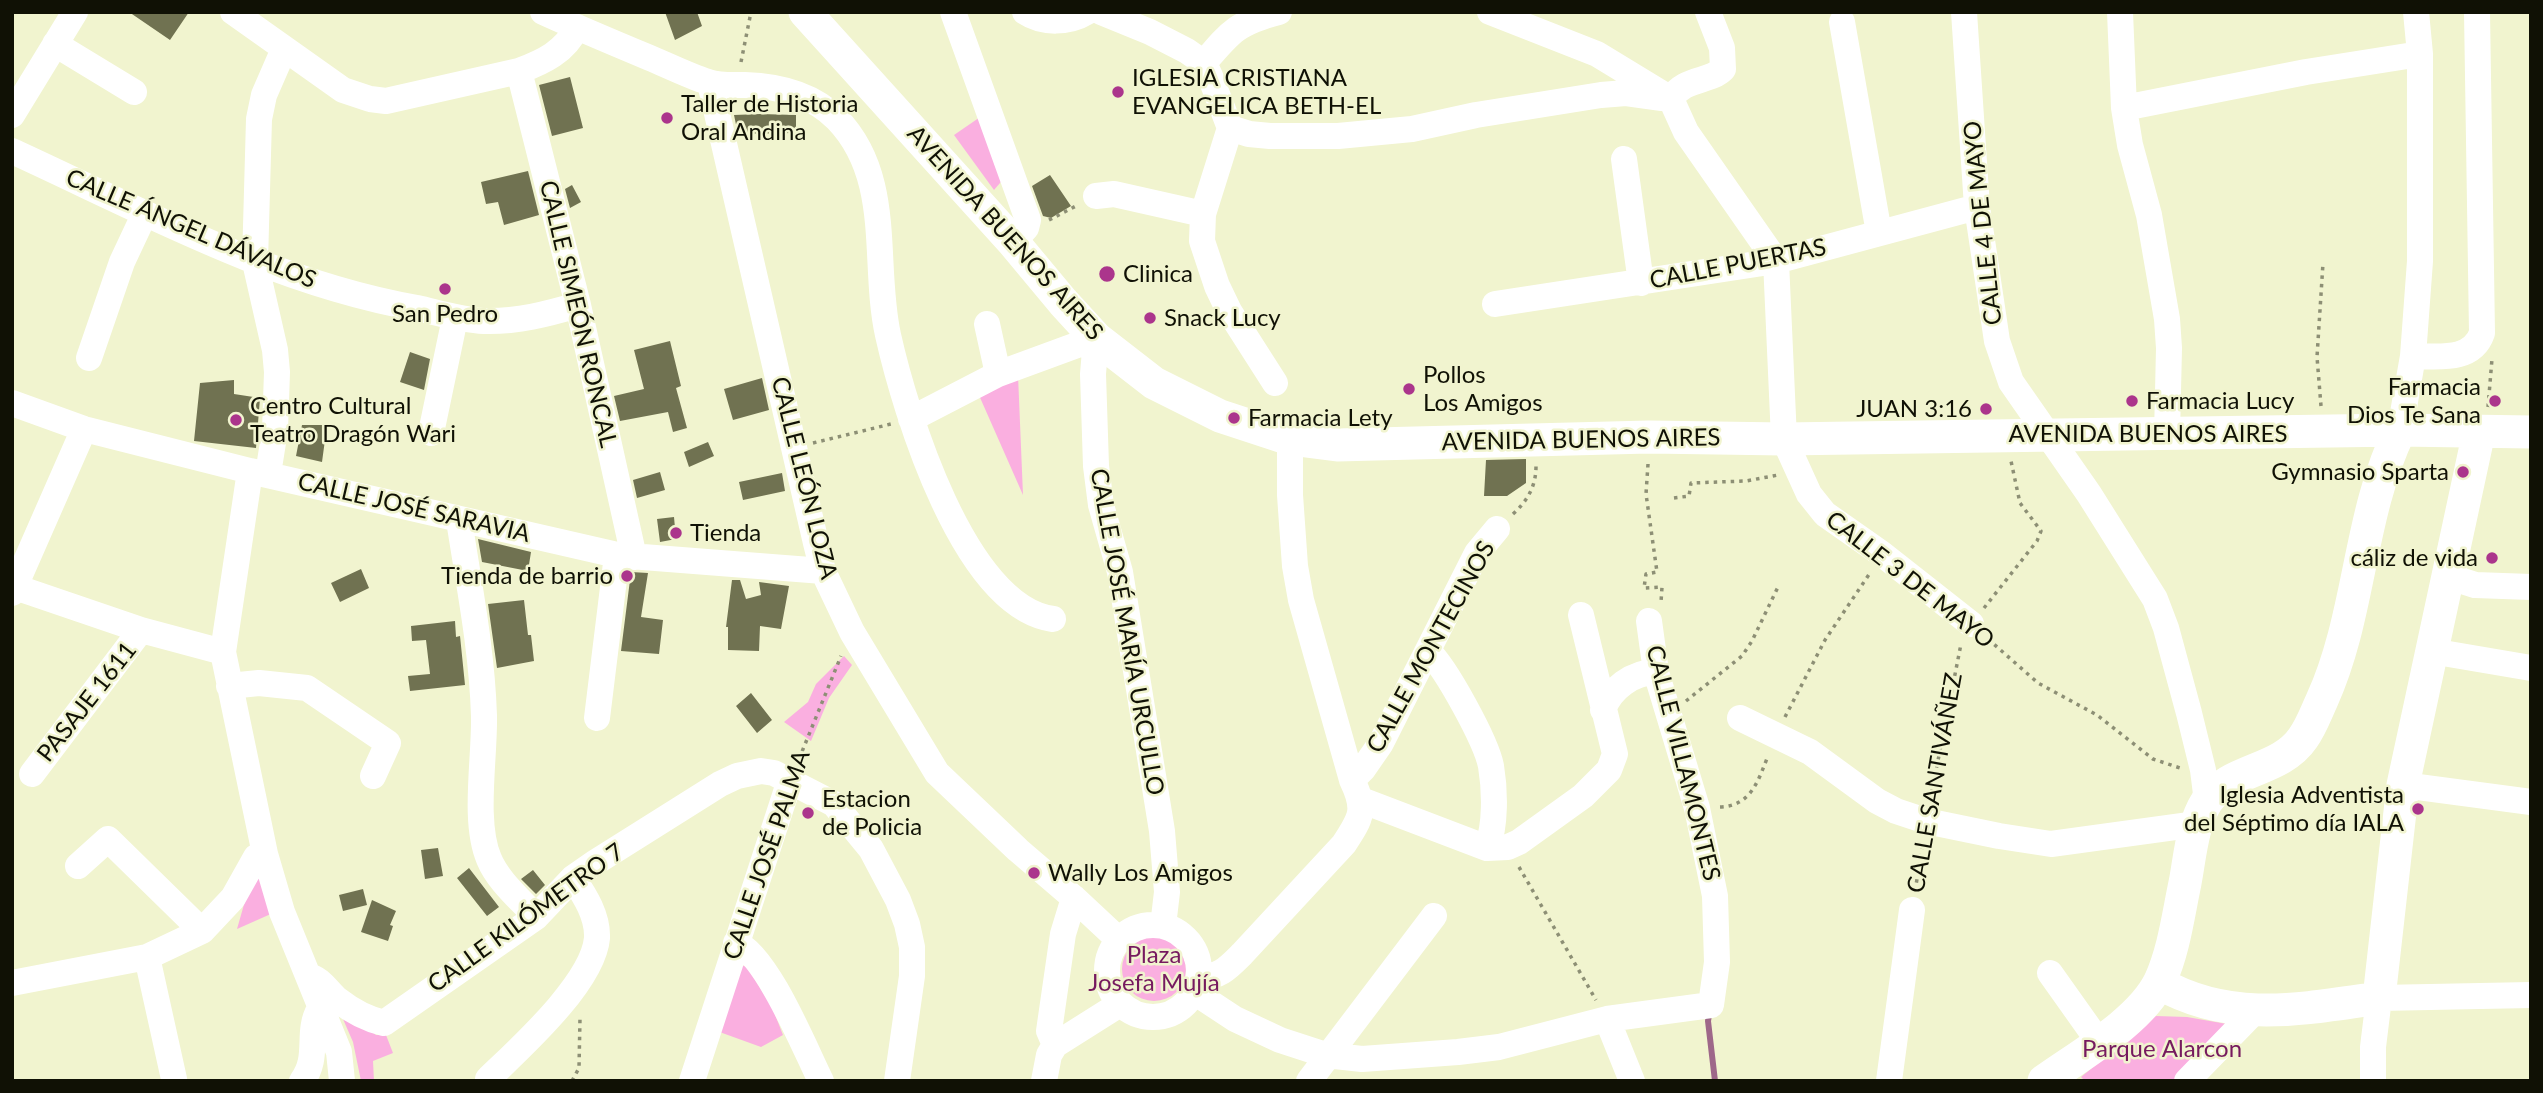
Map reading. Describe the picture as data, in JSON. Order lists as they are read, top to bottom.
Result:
{
  "streets": {
    "main road": ["AVENIDA BUENOS AIRES"],
    "street": [
      "CALLE 4 DE MAYO",
      "CALLE ÁNGEL DÁVALOS",
      "CALLE PUERTAS",
      "CALLE SIMEÓN RONCAL",
      "CALLE LEÓN LOZA",
      "CALLE JOSÉ SARAVIA",
      "CALLE 3 DE MAYO",
      "CALLE JOSÉ MARÍA URCULLO",
      "CALLE MONTECINOS",
      "PASAJE 1611",
      "CALLE VILLAMONTES",
      "CALLE SANTIVÁÑEZ",
      "CALLE JOSÉ PALMA",
      "CALLE KILÓMETRO 7"
    ]
  },
  "crossings": [
    ["CALLE 4 DE MAYO", "AVENIDA BUENOS AIRES"],
    ["CALLE 4 DE MAYO", "CALLE PUERTAS"],
    ["CALLE 4 DE MAYO", "CALLE 3 DE MAYO"],
    ["CALLE ÁNGEL DÁVALOS", "CALLE SIMEÓN RONCAL"],
    ["AVENIDA BUENOS AIRES", "CALLE 3 DE MAYO"],
    ["AVENIDA BUENOS AIRES", "CALLE JOSÉ MARÍA URCULLO"],
    ["AVENIDA BUENOS AIRES", "CALLE MONTECINOS"],
    ["AVENIDA BUENOS AIRES", "CALLE VILLAMONTES"],
    ["AVENIDA BUENOS AIRES", "CALLE SANTIVÁÑEZ"],
    ["CALLE PUERTAS", "CALLE 3 DE MAYO"],
    ["CALLE SIMEÓN RONCAL", "CALLE JOSÉ SARAVIA"],
    ["CALLE LEÓN LOZA", "CALLE JOSÉ SARAVIA"],
    ["CALLE LEÓN LOZA", "CALLE JOSÉ MARÍA URCULLO"],
    ["CALLE LEÓN LOZA", "CALLE JOSÉ PALMA"],
    ["CALLE 3 DE MAYO", "CALLE SANTIVÁÑEZ"],
    ["CALLE JOSÉ PALMA", "CALLE KILÓMETRO 7"]
  ],
  "parks": ["Plaza Josefa Mujía", "Parque Alarcon"],
  "places": [
    "IGLESIA CRISTIANA EVANGELICA BETH-EL",
    "Taller de Historia Oral Andina",
    "Clinica",
    "San Pedro",
    "Snack Lucy",
    "Pollos Los Amigos",
    "Farmacia Lucy",
    "Farmacia Dios Te Sana",
    "JUAN 3:16",
    "Farmacia Lety",
    "Centro Cultural Teatro Dragón Wari",
    "Gymnasio Sparta",
    "Tienda",
    "cáliz de vida",
    "Tienda de barrio",
    "Iglesia Adventista del Séptimo día IALA",
    "Estacion de Policia",
    "Wally Los Amigos"
  ]
}
